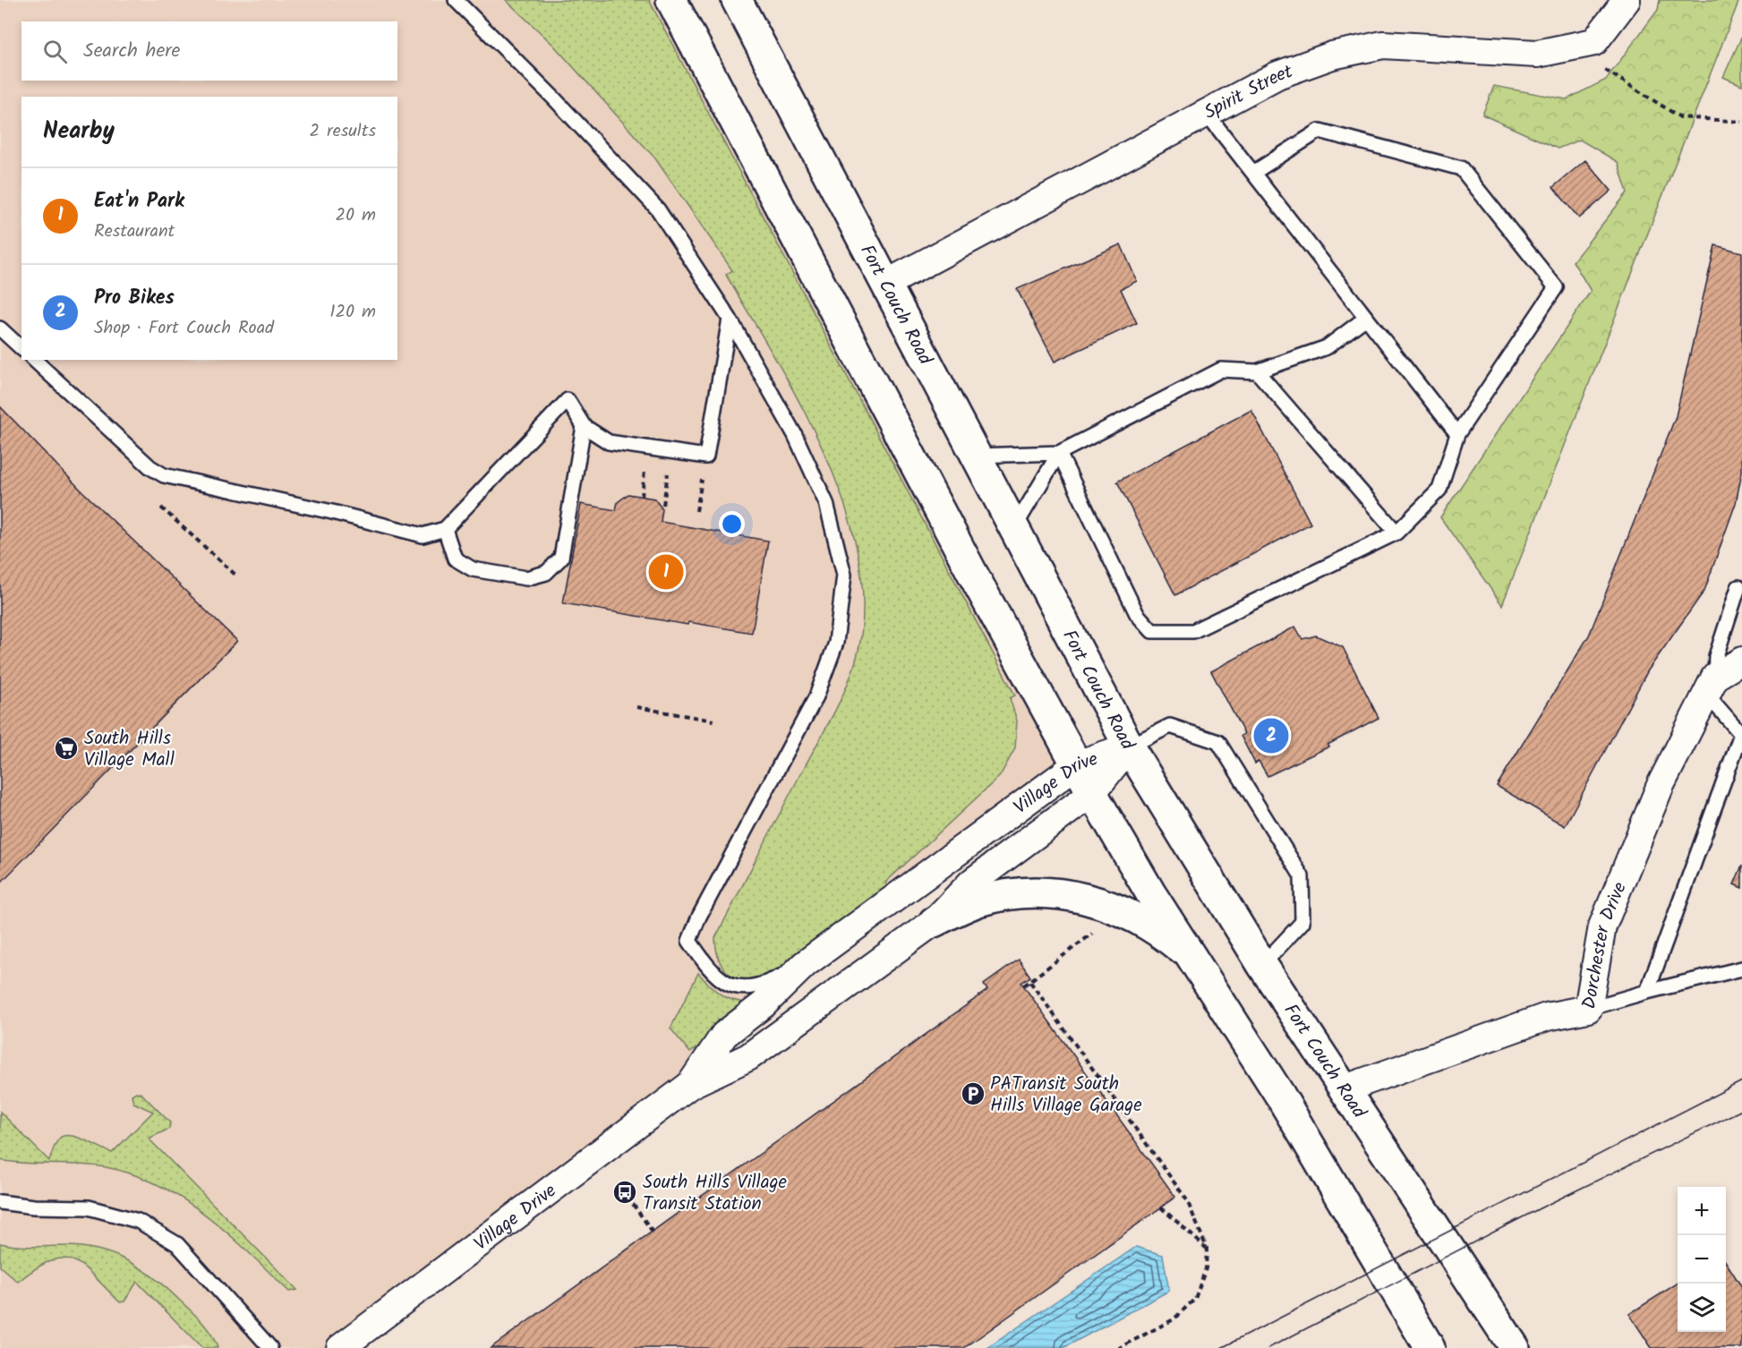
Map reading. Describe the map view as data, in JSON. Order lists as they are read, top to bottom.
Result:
{
  "streets": {
    "street": [
      "Spirit Street",
      "Fort Couch Road",
      "Village Drive",
      "Dorchester Drive"
    ]
  },
  "crossings": [
    ["Spirit Street", "Fort Couch Road"],
    ["Fort Couch Road", "Village Drive"],
    ["Fort Couch Road", "Dorchester Drive"]
  ],
  "places": {
    "supermarket": ["South Hills Village Mall"],
    "parking": ["PATransit South Hills Village Garage"],
    "bus stop": ["South Hills Village Transit Station"]
  },
  "page": {
    "search": "Search here",
    "heading": ["Nearby", "2 results"],
    "list": [
      {
        "mark": "1",
        "name": "Eat'n Park",
        "note": "Restaurant",
        "value": "20 m"
      },
      {
        "mark": "2",
        "name": "Pro Bikes",
        "note": "Shop · Fort Couch Road",
        "value": "120 m"
      }
    ],
    "pins": ["1", "2"],
    "map_buttons": ["+", "−"]
  }
}
